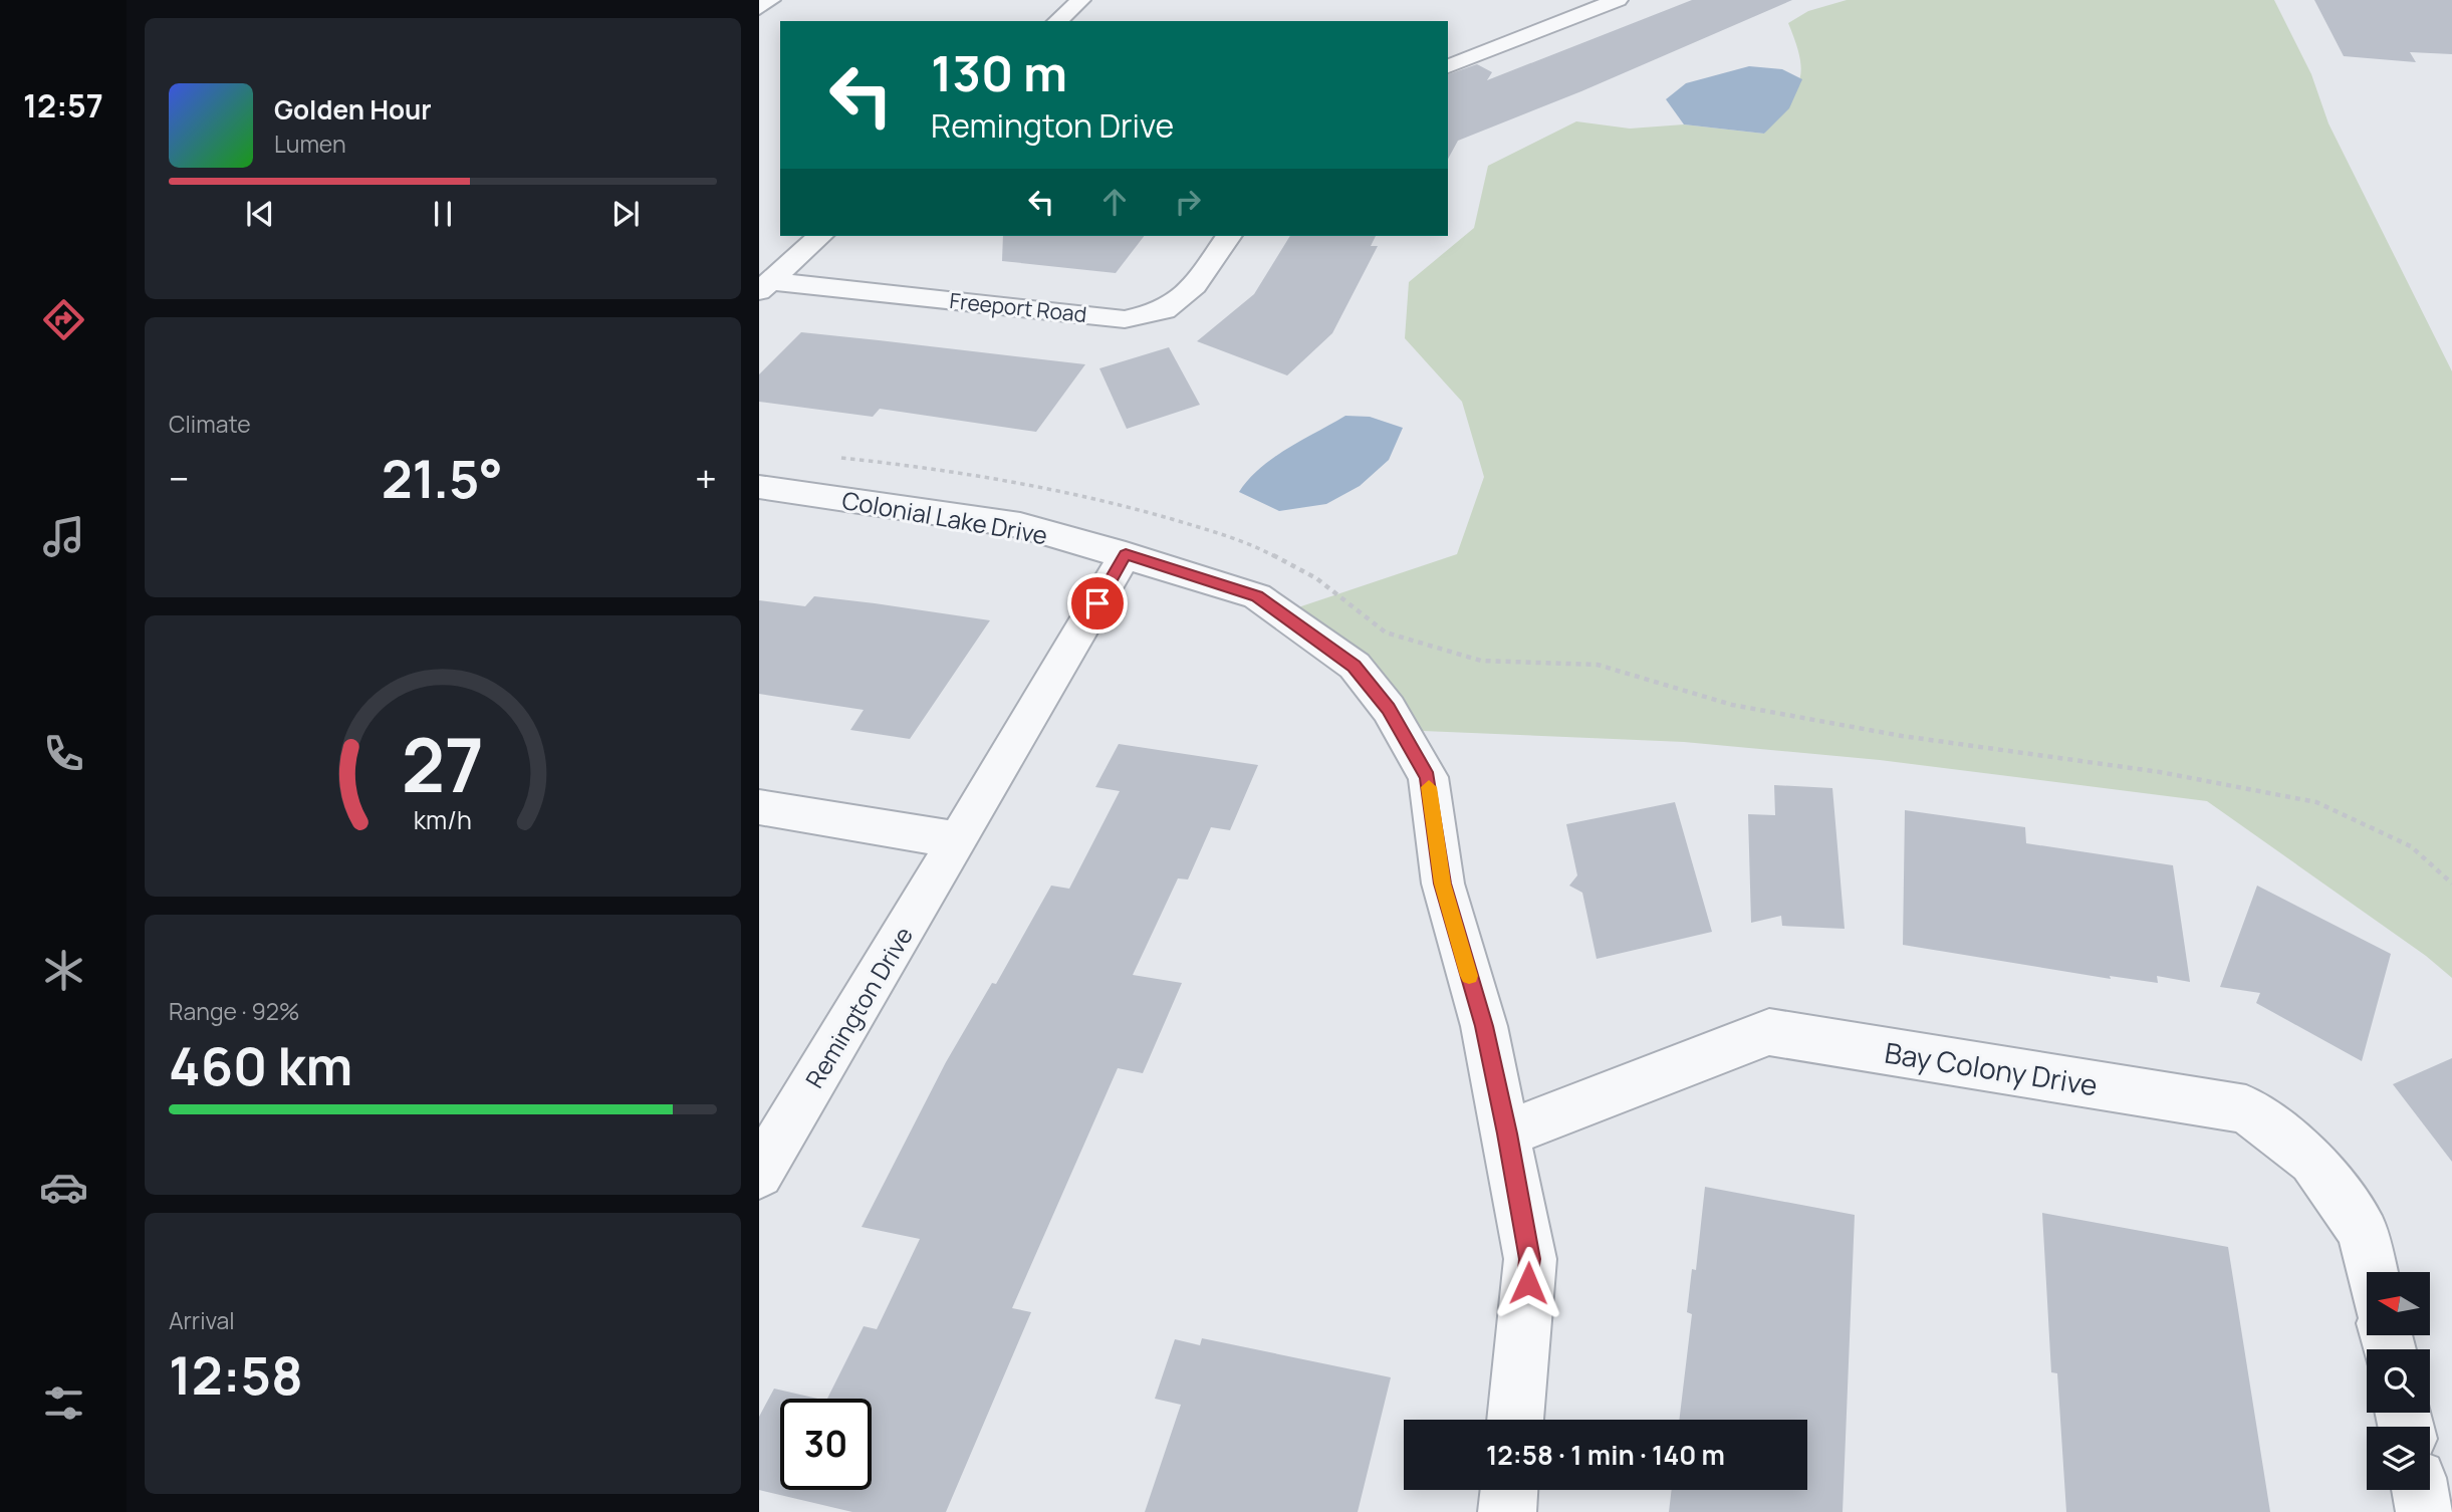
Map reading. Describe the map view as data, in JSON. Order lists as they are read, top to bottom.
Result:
{
  "streets": {
    "street": [
      "Freeport Road",
      "Colonial Lake Drive",
      "Remington Drive",
      "Bay Colony Drive"
    ]
  },
  "crossings": [
    ["Colonial Lake Drive", "Remington Drive"],
    ["Colonial Lake Drive", "Bay Colony Drive"]
  ],
  "north": "left",
  "page": {
    "tabs": "12:57",
    "turn": ["130 m", "Remington Drive"],
    "song": ["Golden Hour", "Lumen"],
    "tile": [
      "Climate",
      ["Range · 92%", "460 km"],
      ["Arrival", "12:58"]
    ],
    "heat": ["−", "21.5°", "+"],
    "limit": "30",
    "trip": "12:58 · 1 min · 140 m",
    "gauge": ["27", "km/h"]
  }
}
